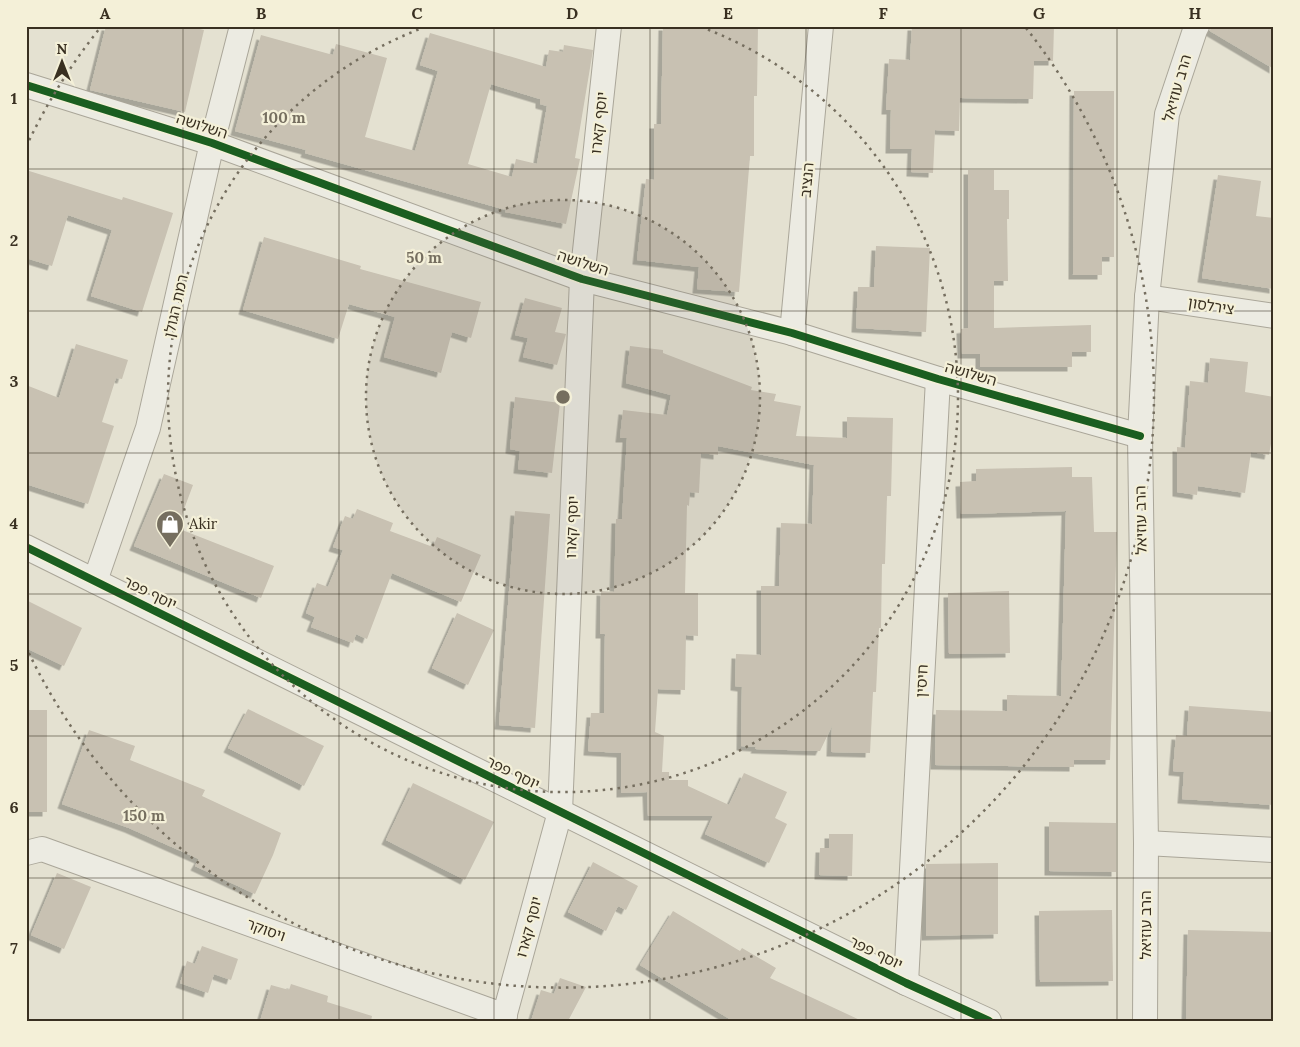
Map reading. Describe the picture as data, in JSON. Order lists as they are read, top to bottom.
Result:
{
  "streets": {
    "street": [
      "הרב עוזיאל",
      "יוסף קארו",
      "השלושה",
      "הנציב",
      "רמת הגולן",
      "צירלסון",
      "יוסף פפר",
      "חיסין",
      "ויסוקר"
    ]
  },
  "crossings": [
    ["הרב עוזיאל", "השלושה"],
    ["הרב עוזיאל", "צירלסון"],
    ["יוסף קארו", "השלושה"],
    ["יוסף קארו", "יוסף פפר"],
    ["יוסף קארו", "ויסוקר"],
    ["השלושה", "הנציב"],
    ["השלושה", "רמת הגולן"],
    ["השלושה", "חיסין"],
    ["רמת הגולן", "יוסף פפר"],
    ["יוסף פפר", "חיסין"]
  ],
  "places": {
    "shop": ["Akir"]
  },
  "north": "top",
  "grid": {
    "columns": [
      "A",
      "B",
      "C",
      "D",
      "E",
      "F",
      "G",
      "H"
    ],
    "rows": [
      "1",
      "2",
      "3",
      "4",
      "5",
      "6",
      "7"
    ]
  },
  "rings": ["100 m", "50 m", "150 m"]
}
